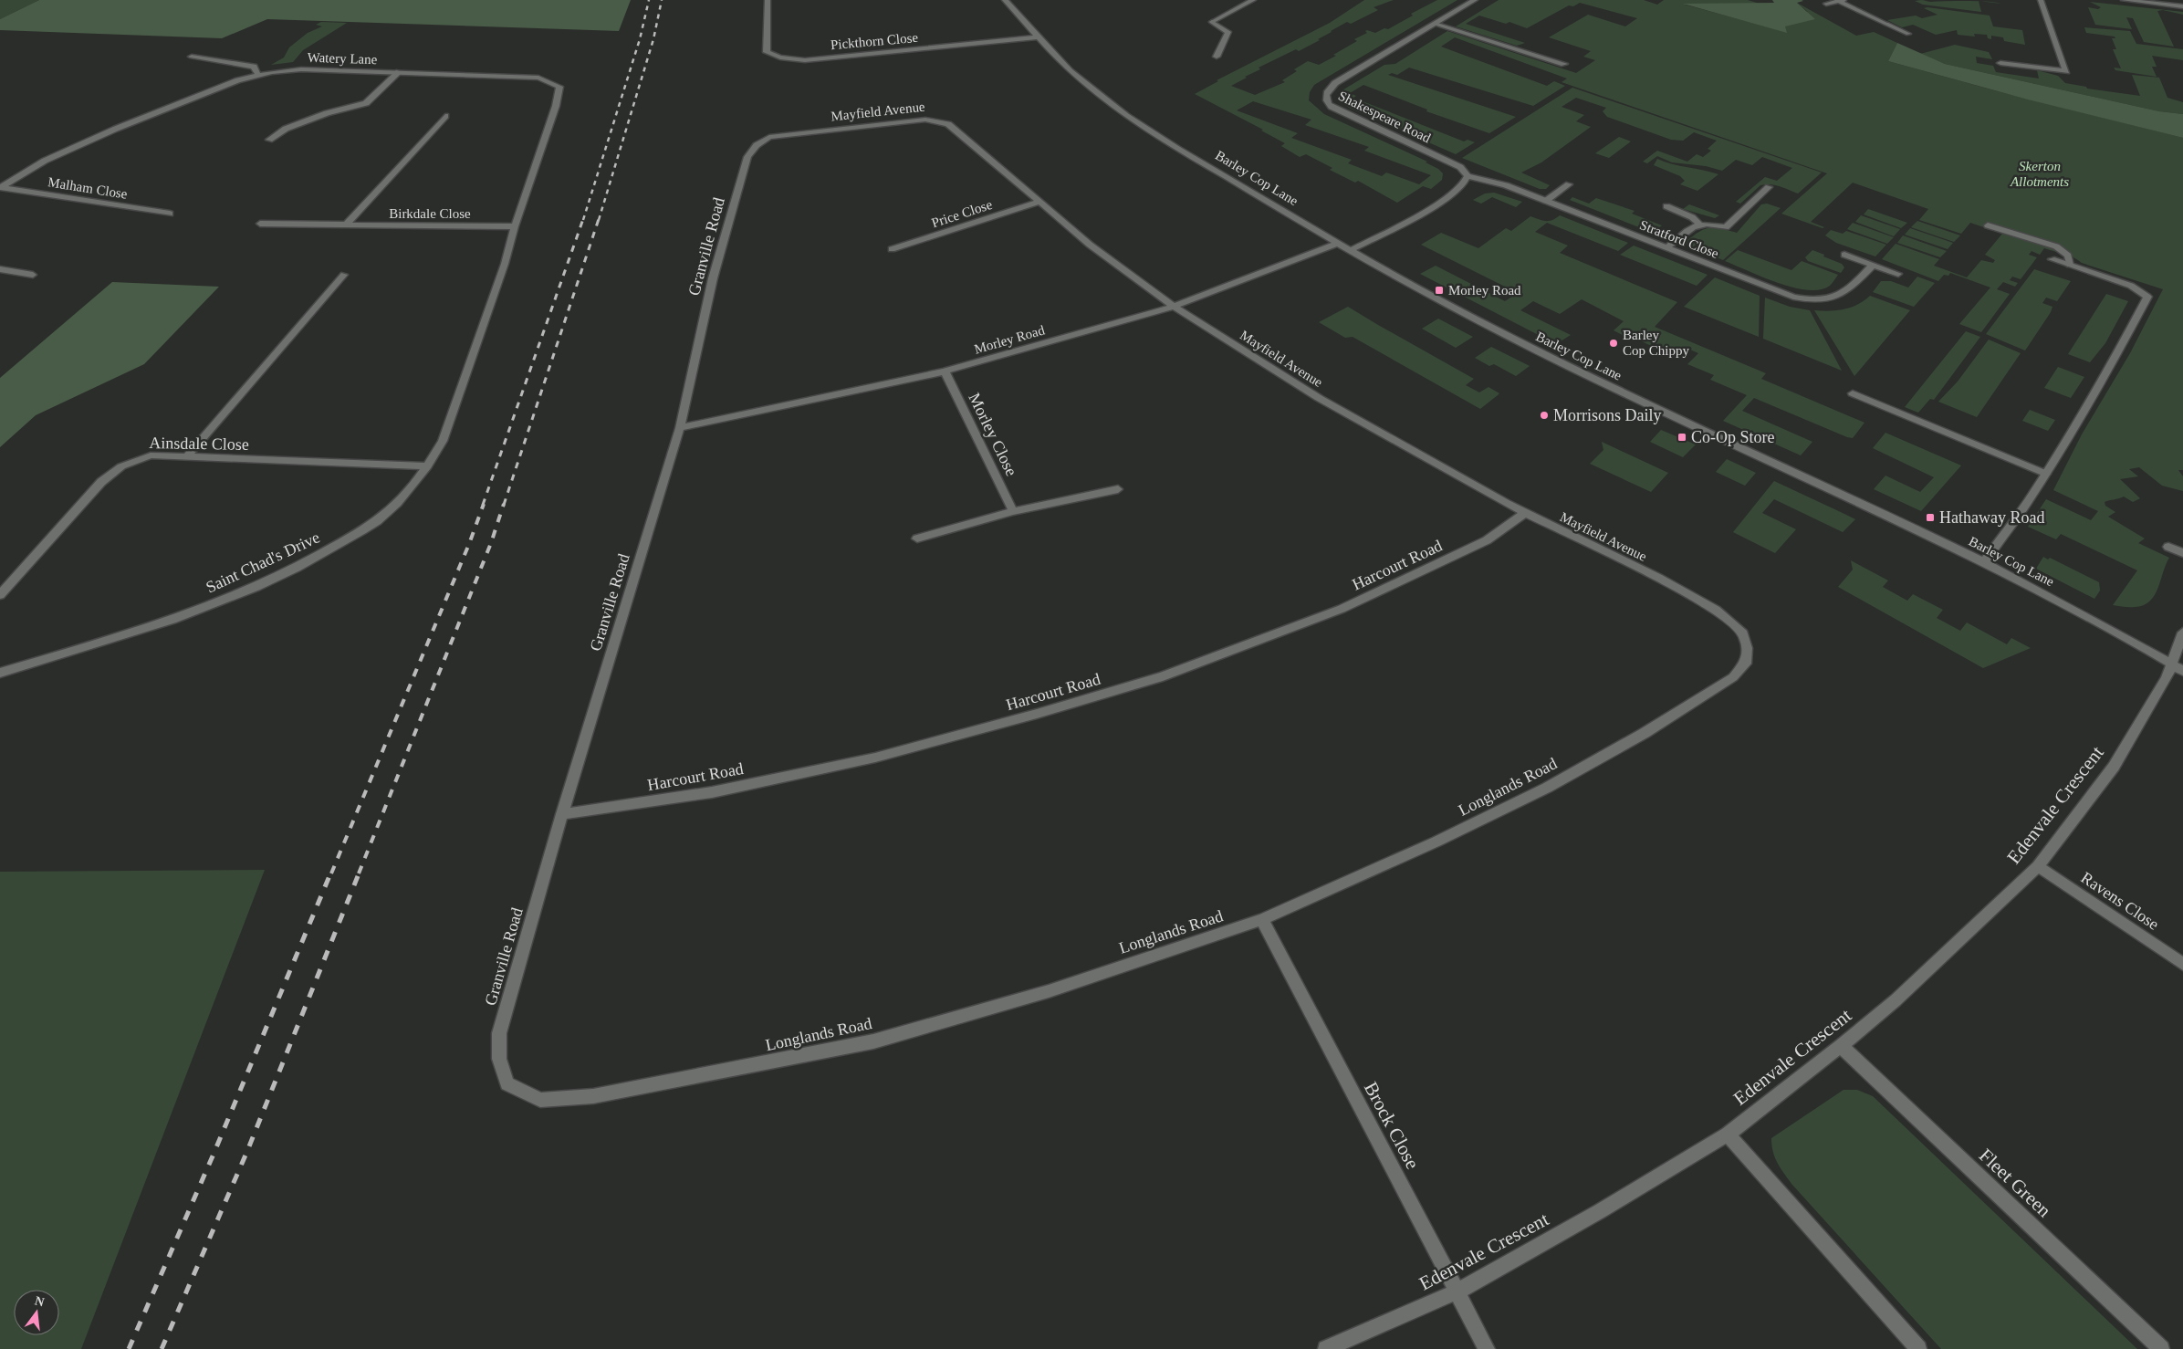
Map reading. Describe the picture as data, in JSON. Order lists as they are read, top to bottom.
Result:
{
  "streets": {
    "street": [
      "Pickthorn Close",
      "Watery Lane",
      "Mayfield Avenue",
      "Shakespeare Road",
      "Barley Cop Lane",
      "Malham Close",
      "Birkdale Close",
      "Price Close",
      "Stratford Close",
      "Granville Road",
      "Morley Road",
      "Morley Close",
      "Ainsdale Close",
      "Saint Chad's Drive",
      "Harcourt Road",
      "Longlands Road",
      "Edenvale Crescent",
      "Ravens Close",
      "Brock Close",
      "Fleet Green"
    ]
  },
  "crossings": [
    ["Pickthorn Close", "Barley Cop Lane"],
    ["Watery Lane", "Malham Close"],
    ["Watery Lane", "Birkdale Close"],
    ["Watery Lane", "Saint Chad's Drive"],
    ["Mayfield Avenue", "Price Close"],
    ["Mayfield Avenue", "Granville Road"],
    ["Mayfield Avenue", "Morley Road"],
    ["Mayfield Avenue", "Harcourt Road"],
    ["Mayfield Avenue", "Longlands Road"],
    ["Shakespeare Road", "Stratford Close"],
    ["Barley Cop Lane", "Morley Road"],
    ["Barley Cop Lane", "Edenvale Crescent"],
    ["Birkdale Close", "Saint Chad's Drive"],
    ["Granville Road", "Morley Road"],
    ["Granville Road", "Harcourt Road"],
    ["Granville Road", "Longlands Road"],
    ["Morley Road", "Morley Close"],
    ["Ainsdale Close", "Saint Chad's Drive"],
    ["Longlands Road", "Brock Close"],
    ["Edenvale Crescent", "Ravens Close"],
    ["Edenvale Crescent", "Brock Close"],
    ["Edenvale Crescent", "Fleet Green"]
  ],
  "parks": ["Skerton Allotments"],
  "places": {
    "transit": ["Morley Road", "Co-Op Store", "Hathaway Road"],
    "other": ["Barley Cop Chippy", "Morrisons Daily"]
  },
  "north": "top"
}
